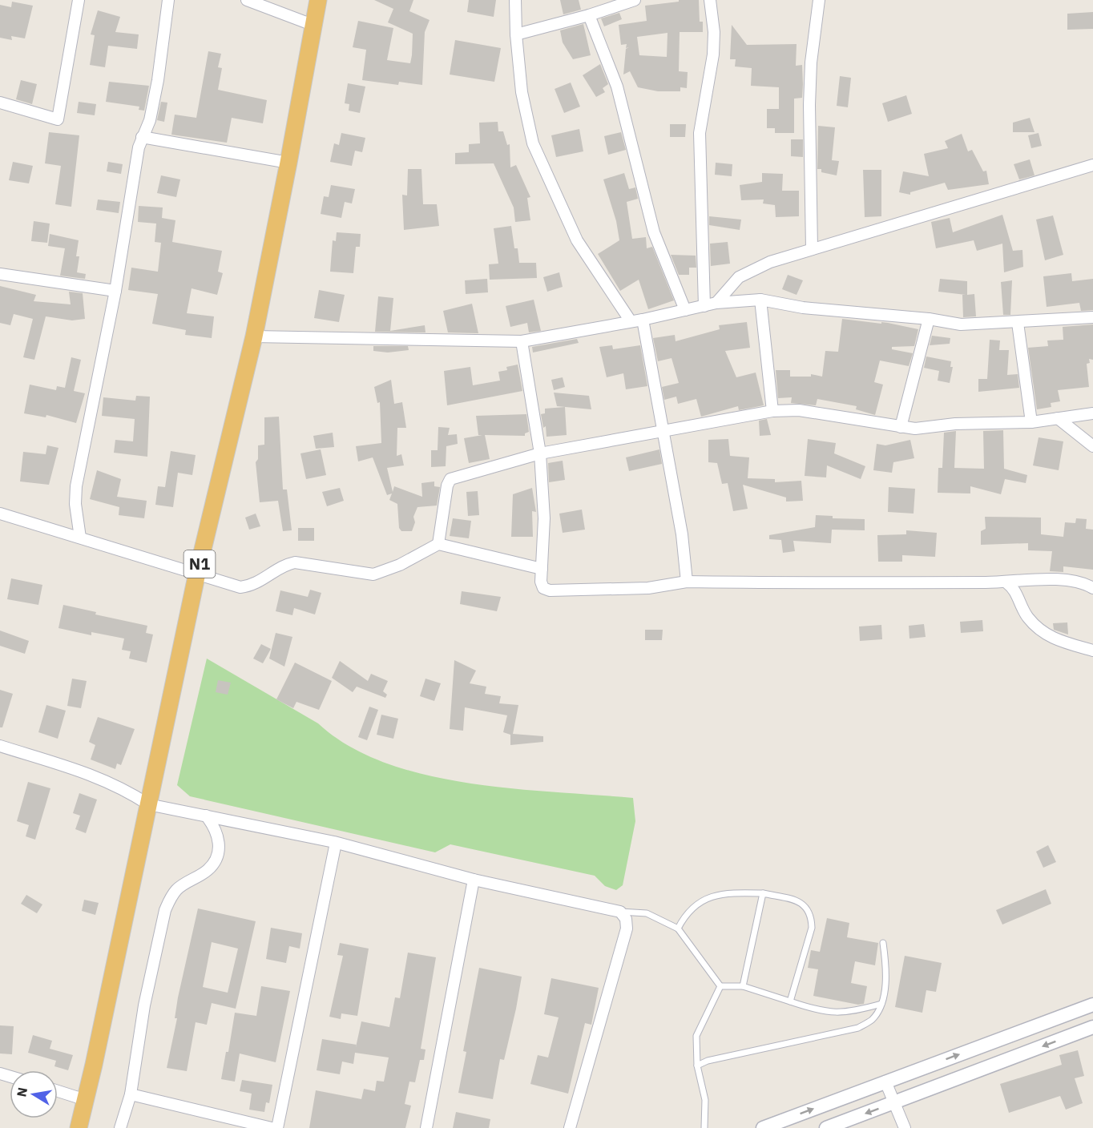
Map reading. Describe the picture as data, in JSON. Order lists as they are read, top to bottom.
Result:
{
  "streets": {
    "highway": ["N1"]
  },
  "north": "left"
}
